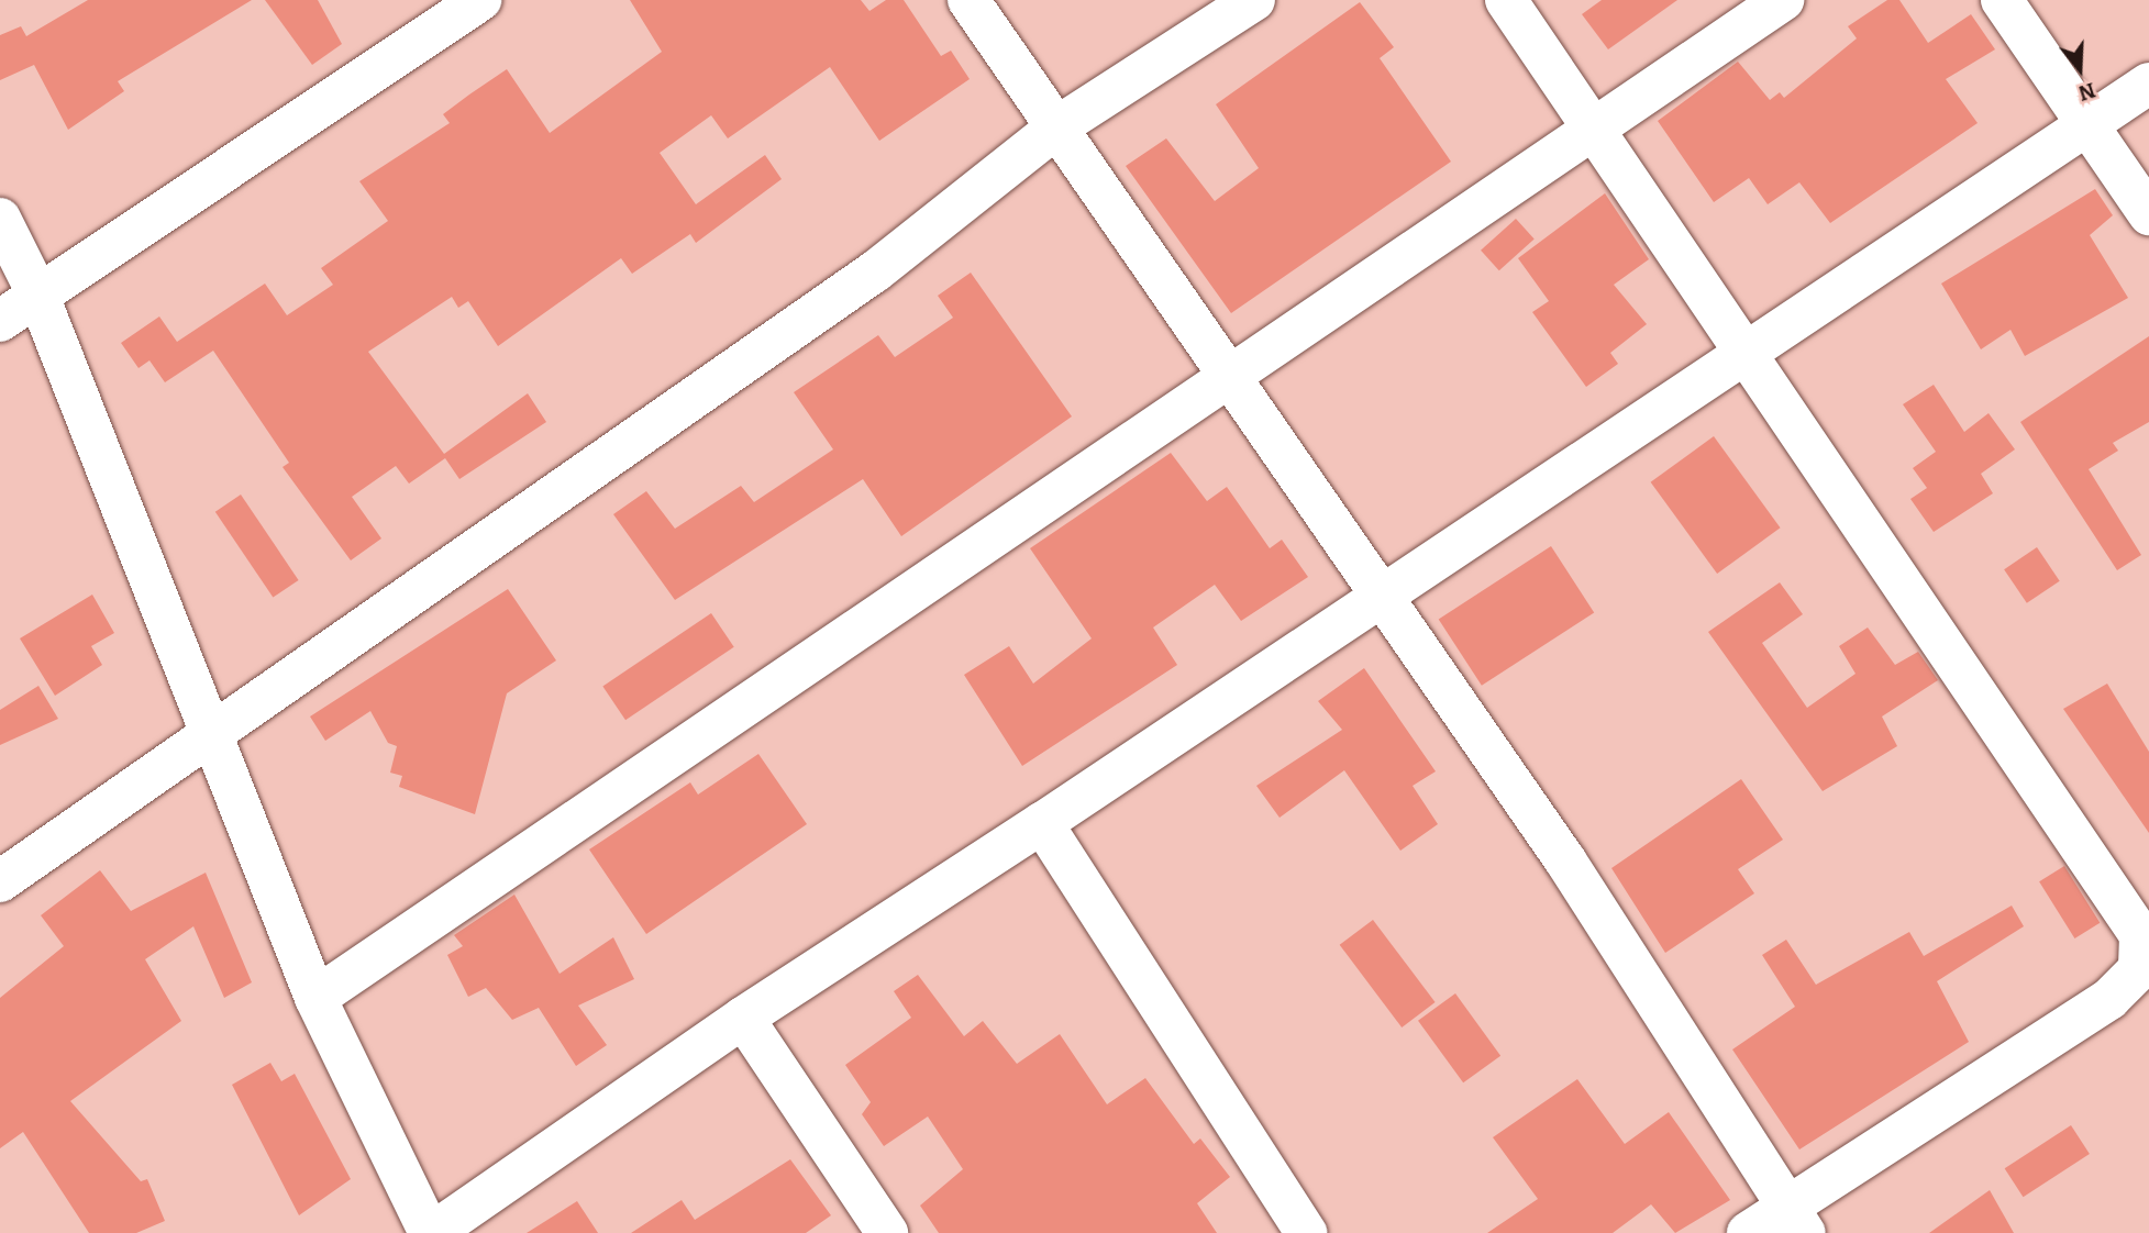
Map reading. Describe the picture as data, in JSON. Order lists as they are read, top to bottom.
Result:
{
  "north": "bottom"
}
